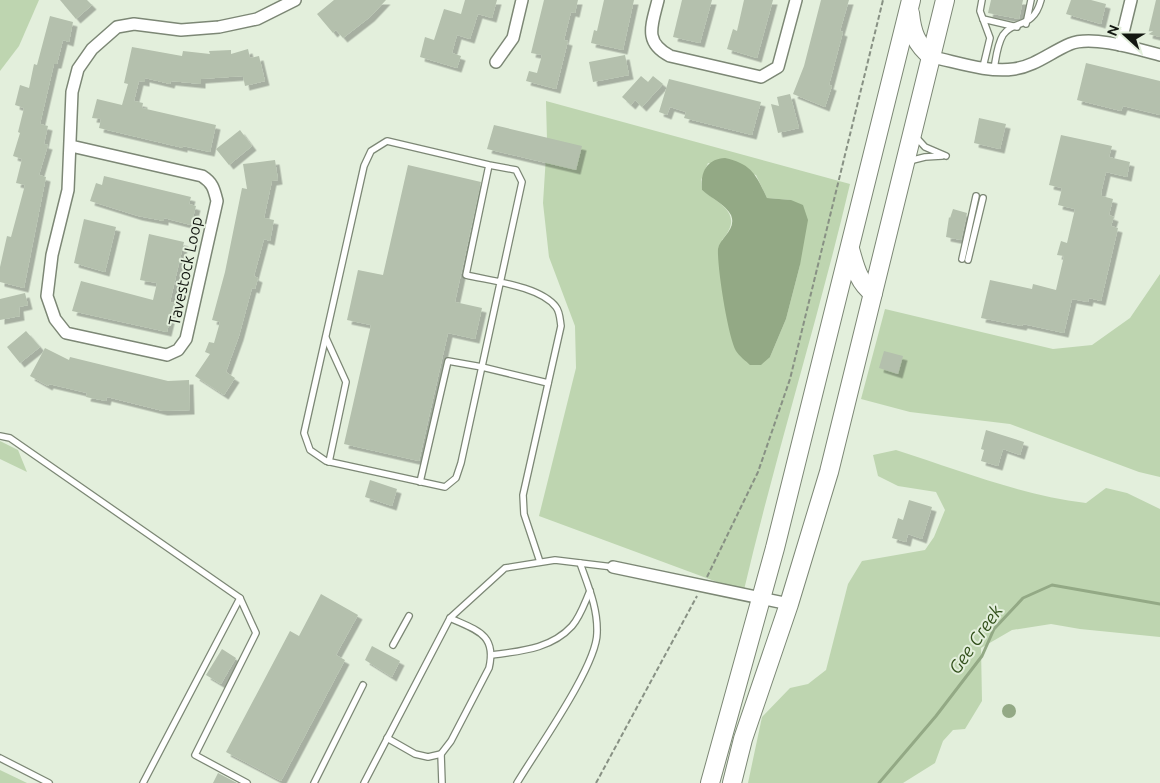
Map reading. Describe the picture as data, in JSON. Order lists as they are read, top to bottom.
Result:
{
  "streets": {
    "street": ["Tavestock Loop"]
  },
  "water": ["Gee Creek"],
  "north": "left"
}
